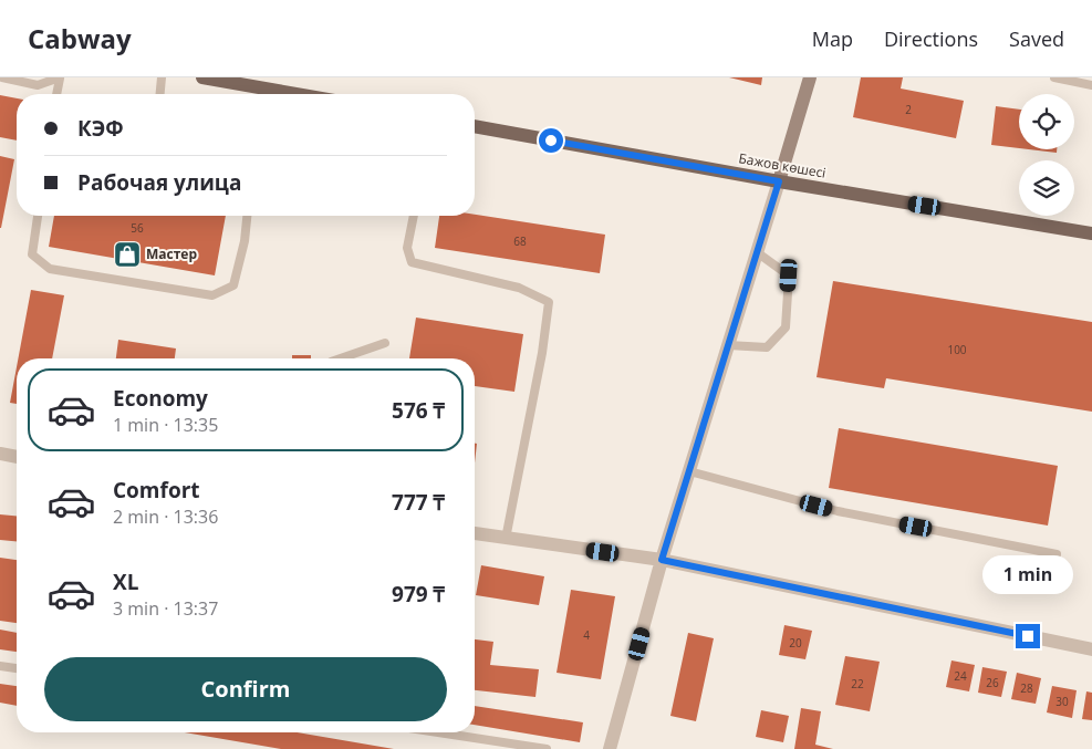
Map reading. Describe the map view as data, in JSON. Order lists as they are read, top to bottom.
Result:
{
  "streets": {
    "main road": ["Бажов көшесі"]
  },
  "places": {
    "shop": ["Мастер"]
  },
  "house_numbers": [
    "2",
    "56",
    "68",
    "100",
    "4",
    "20",
    "24",
    "26",
    "22",
    "28",
    "30"
  ],
  "page": {
    "header": "Cabway",
    "nav": ["Map", "Directions", "Saved"],
    "banner": ["КЭФ", "Рабочая улица"],
    "list": [
      {
        "name": "Economy",
        "note": "1 min · 13:35",
        "value": "576 ₸"
      },
      {
        "name": "Comfort",
        "note": "2 min · 13:36",
        "value": "777 ₸"
      },
      {
        "name": "XL",
        "note": "3 min · 13:37",
        "value": "979 ₸"
      }
    ],
    "bubble": "1 min",
    "buttons": "Confirm"
  }
}
